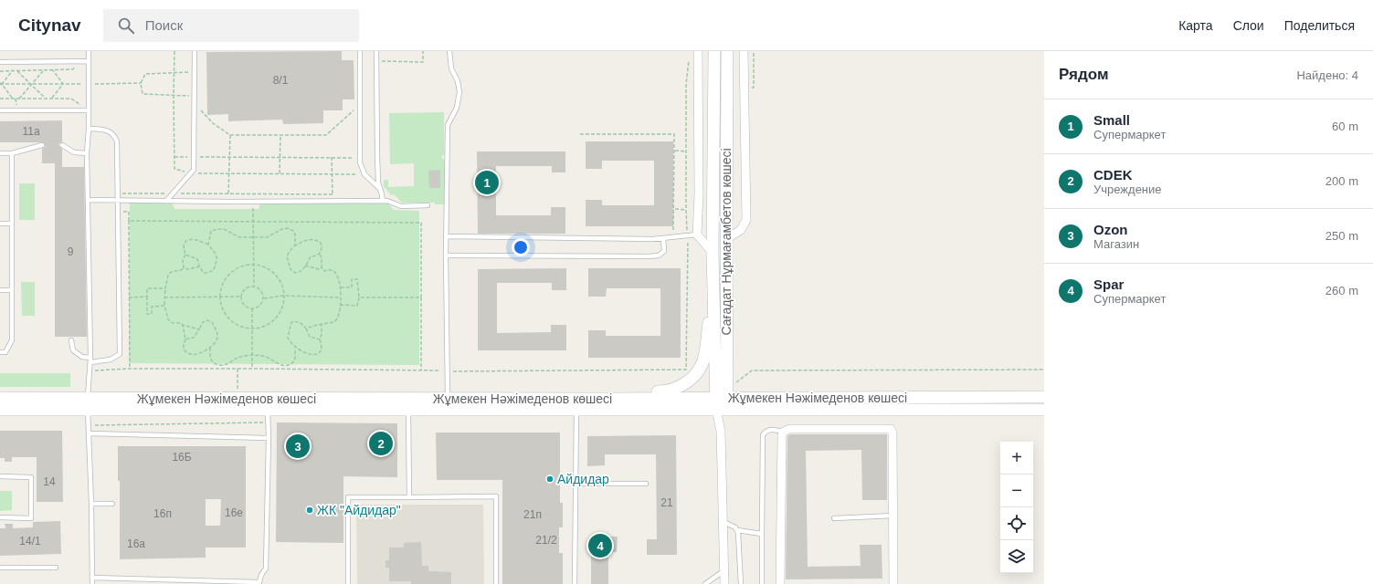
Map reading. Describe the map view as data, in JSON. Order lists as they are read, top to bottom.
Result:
{
  "streets": {
    "main road": ["Сағадат Нұрмағамбетов көшесі", "Жұмекен Нәжімеденов көшесі"]
  },
  "crossings": [
    ["Сағадат Нұрмағамбетов көшесі", "Жұмекен Нәжімеденов көшесі"]
  ],
  "places": ["Айдидар", "ЖК \"Айдидар\""],
  "house_numbers": [
    "8/1",
    "11а",
    "9",
    "16Б",
    "14",
    "21",
    "16е",
    "16п",
    "21п",
    "21/2",
    "14/1",
    "16а"
  ],
  "page": {
    "header": "Citynav",
    "search": "Поиск",
    "nav": ["Карта", "Слои", "Поделиться"],
    "heading": ["Рядом", "Найдено: 4"],
    "list": [
      {
        "mark": "1",
        "name": "Small",
        "note": "Супермаркет",
        "value": "60 m"
      },
      {
        "mark": "2",
        "name": "CDEK",
        "note": "Учреждение",
        "value": "200 m"
      },
      {
        "mark": "3",
        "name": "Ozon",
        "note": "Магазин",
        "value": "250 m"
      },
      {
        "mark": "4",
        "name": "Spar",
        "note": "Супермаркет",
        "value": "260 m"
      }
    ],
    "pins": [
      "1",
      "2",
      "3",
      "4"
    ],
    "map_buttons": ["+", "−"]
  }
}
